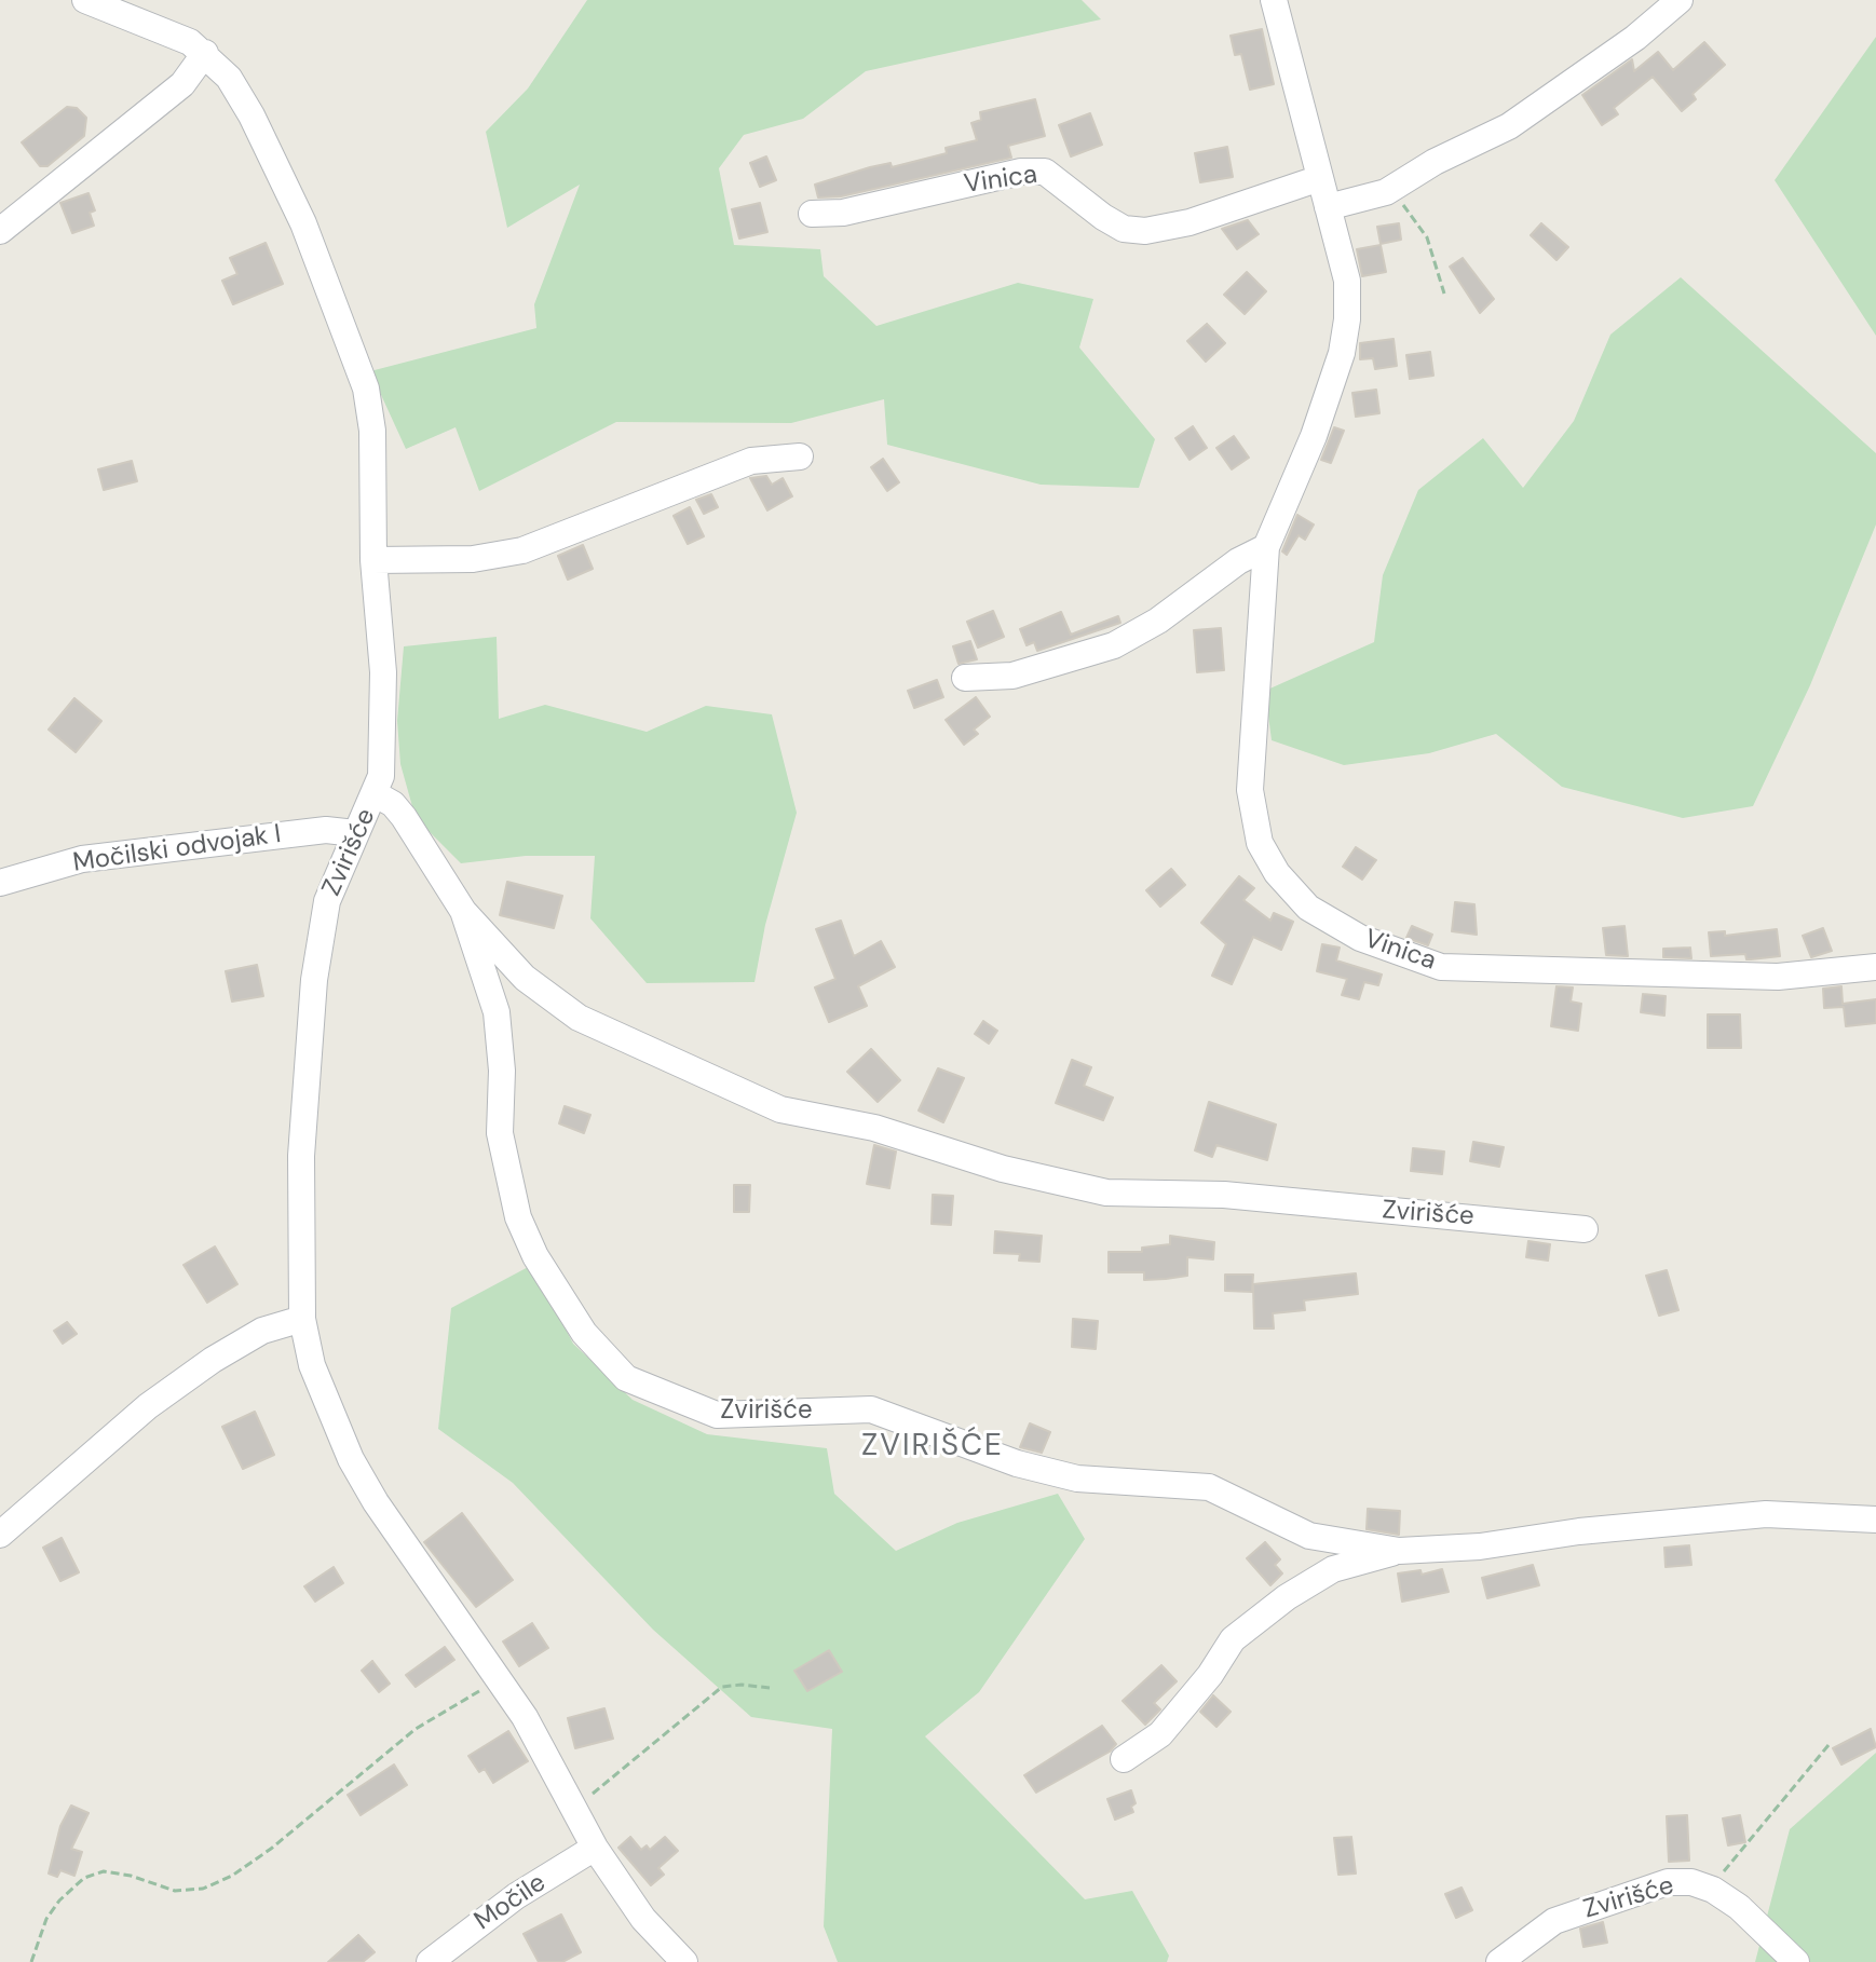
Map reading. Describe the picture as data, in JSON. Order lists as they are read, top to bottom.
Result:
{
  "streets": {
    "street": [
      "Vinica",
      "Močilski odvojak I",
      "Zvirišće",
      "Močile"
    ]
  },
  "crossings": [
    ["Močilski odvojak I", "Zvirišće"],
    ["Zvirišće", "Močile"]
  ],
  "districts": ["ZVIRIŠĆE"]
}
